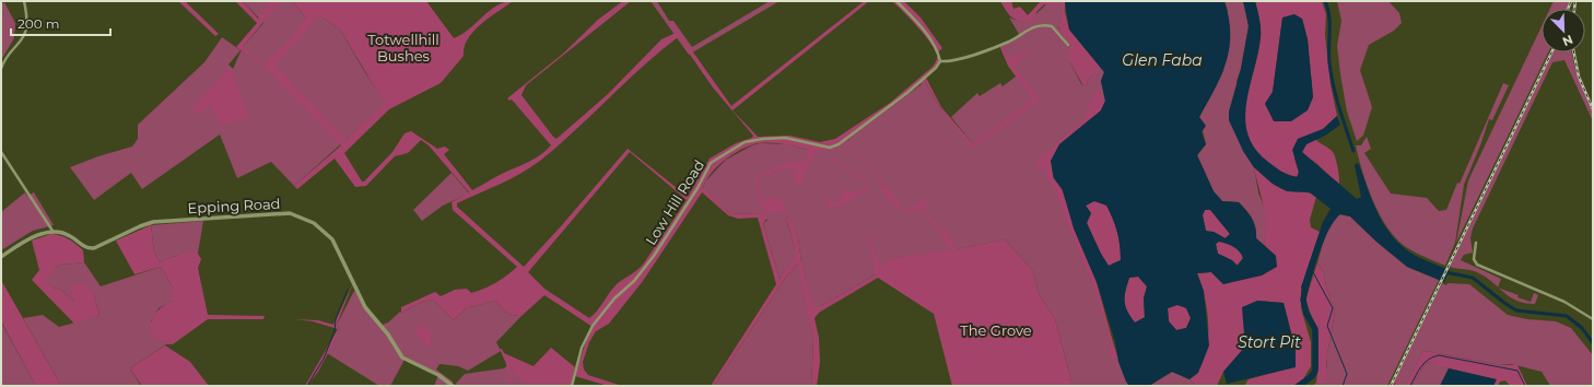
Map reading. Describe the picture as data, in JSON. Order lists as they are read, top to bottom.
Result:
{
  "streets": {
    "main road": ["Epping Road"],
    "street": ["Low Hill Road"]
  },
  "water": ["Glen Faba", "Stort Pit"],
  "parks": ["Totwellhill Bushes", "The Grove"],
  "scale_bar": "200 m",
  "north": "bottom right"
}
